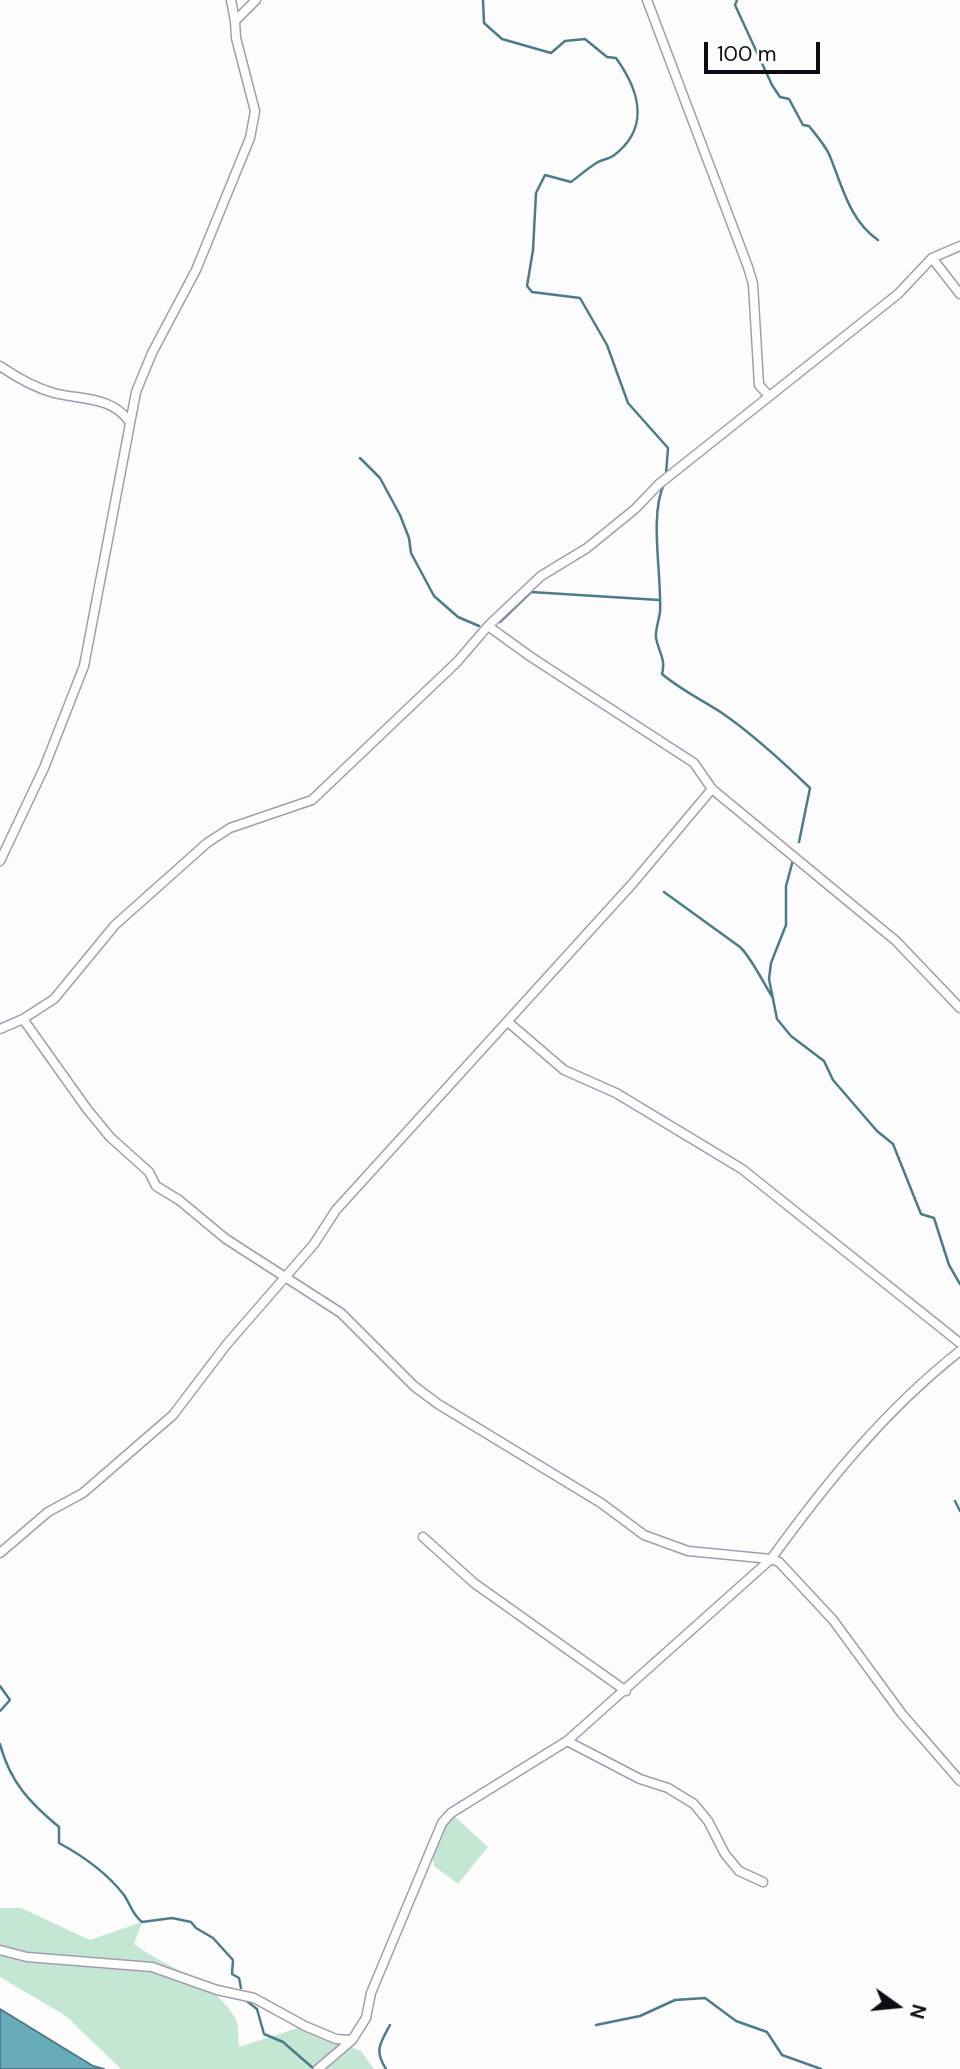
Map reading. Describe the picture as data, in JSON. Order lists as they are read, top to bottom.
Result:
{
  "scale_bar": "100 m",
  "north": "right"
}
